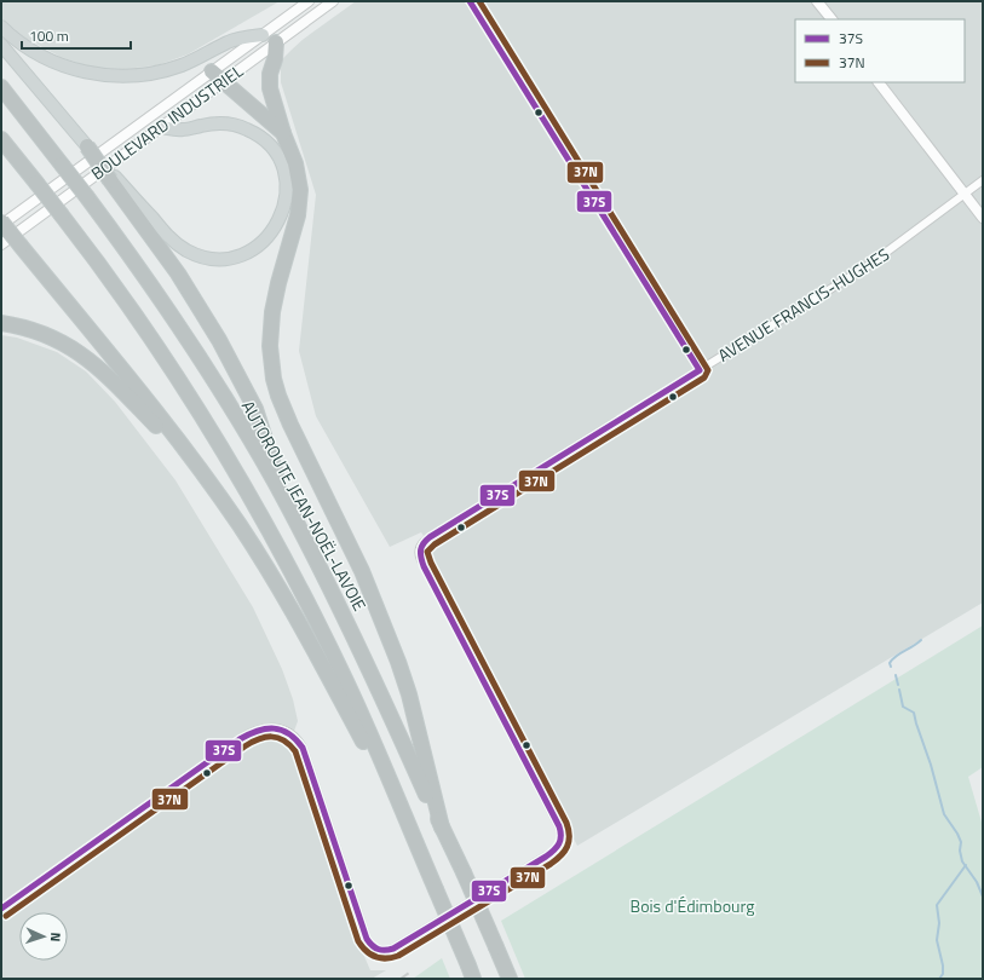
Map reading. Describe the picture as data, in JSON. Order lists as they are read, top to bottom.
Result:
{
  "streets": {
    "highway": ["AUTOROUTE JEAN-NOËL-LAVOIE"],
    "street": ["BOULEVARD INDUSTRIEL", "AVENUE FRANCIS-HUGHES"]
  },
  "parks": ["Bois d'Édimbourg"],
  "lines": ["transit line 37S", "transit line 37N"],
  "legend": ["37S", "37N"],
  "scale_bar": "100 m",
  "north": "right"
}
